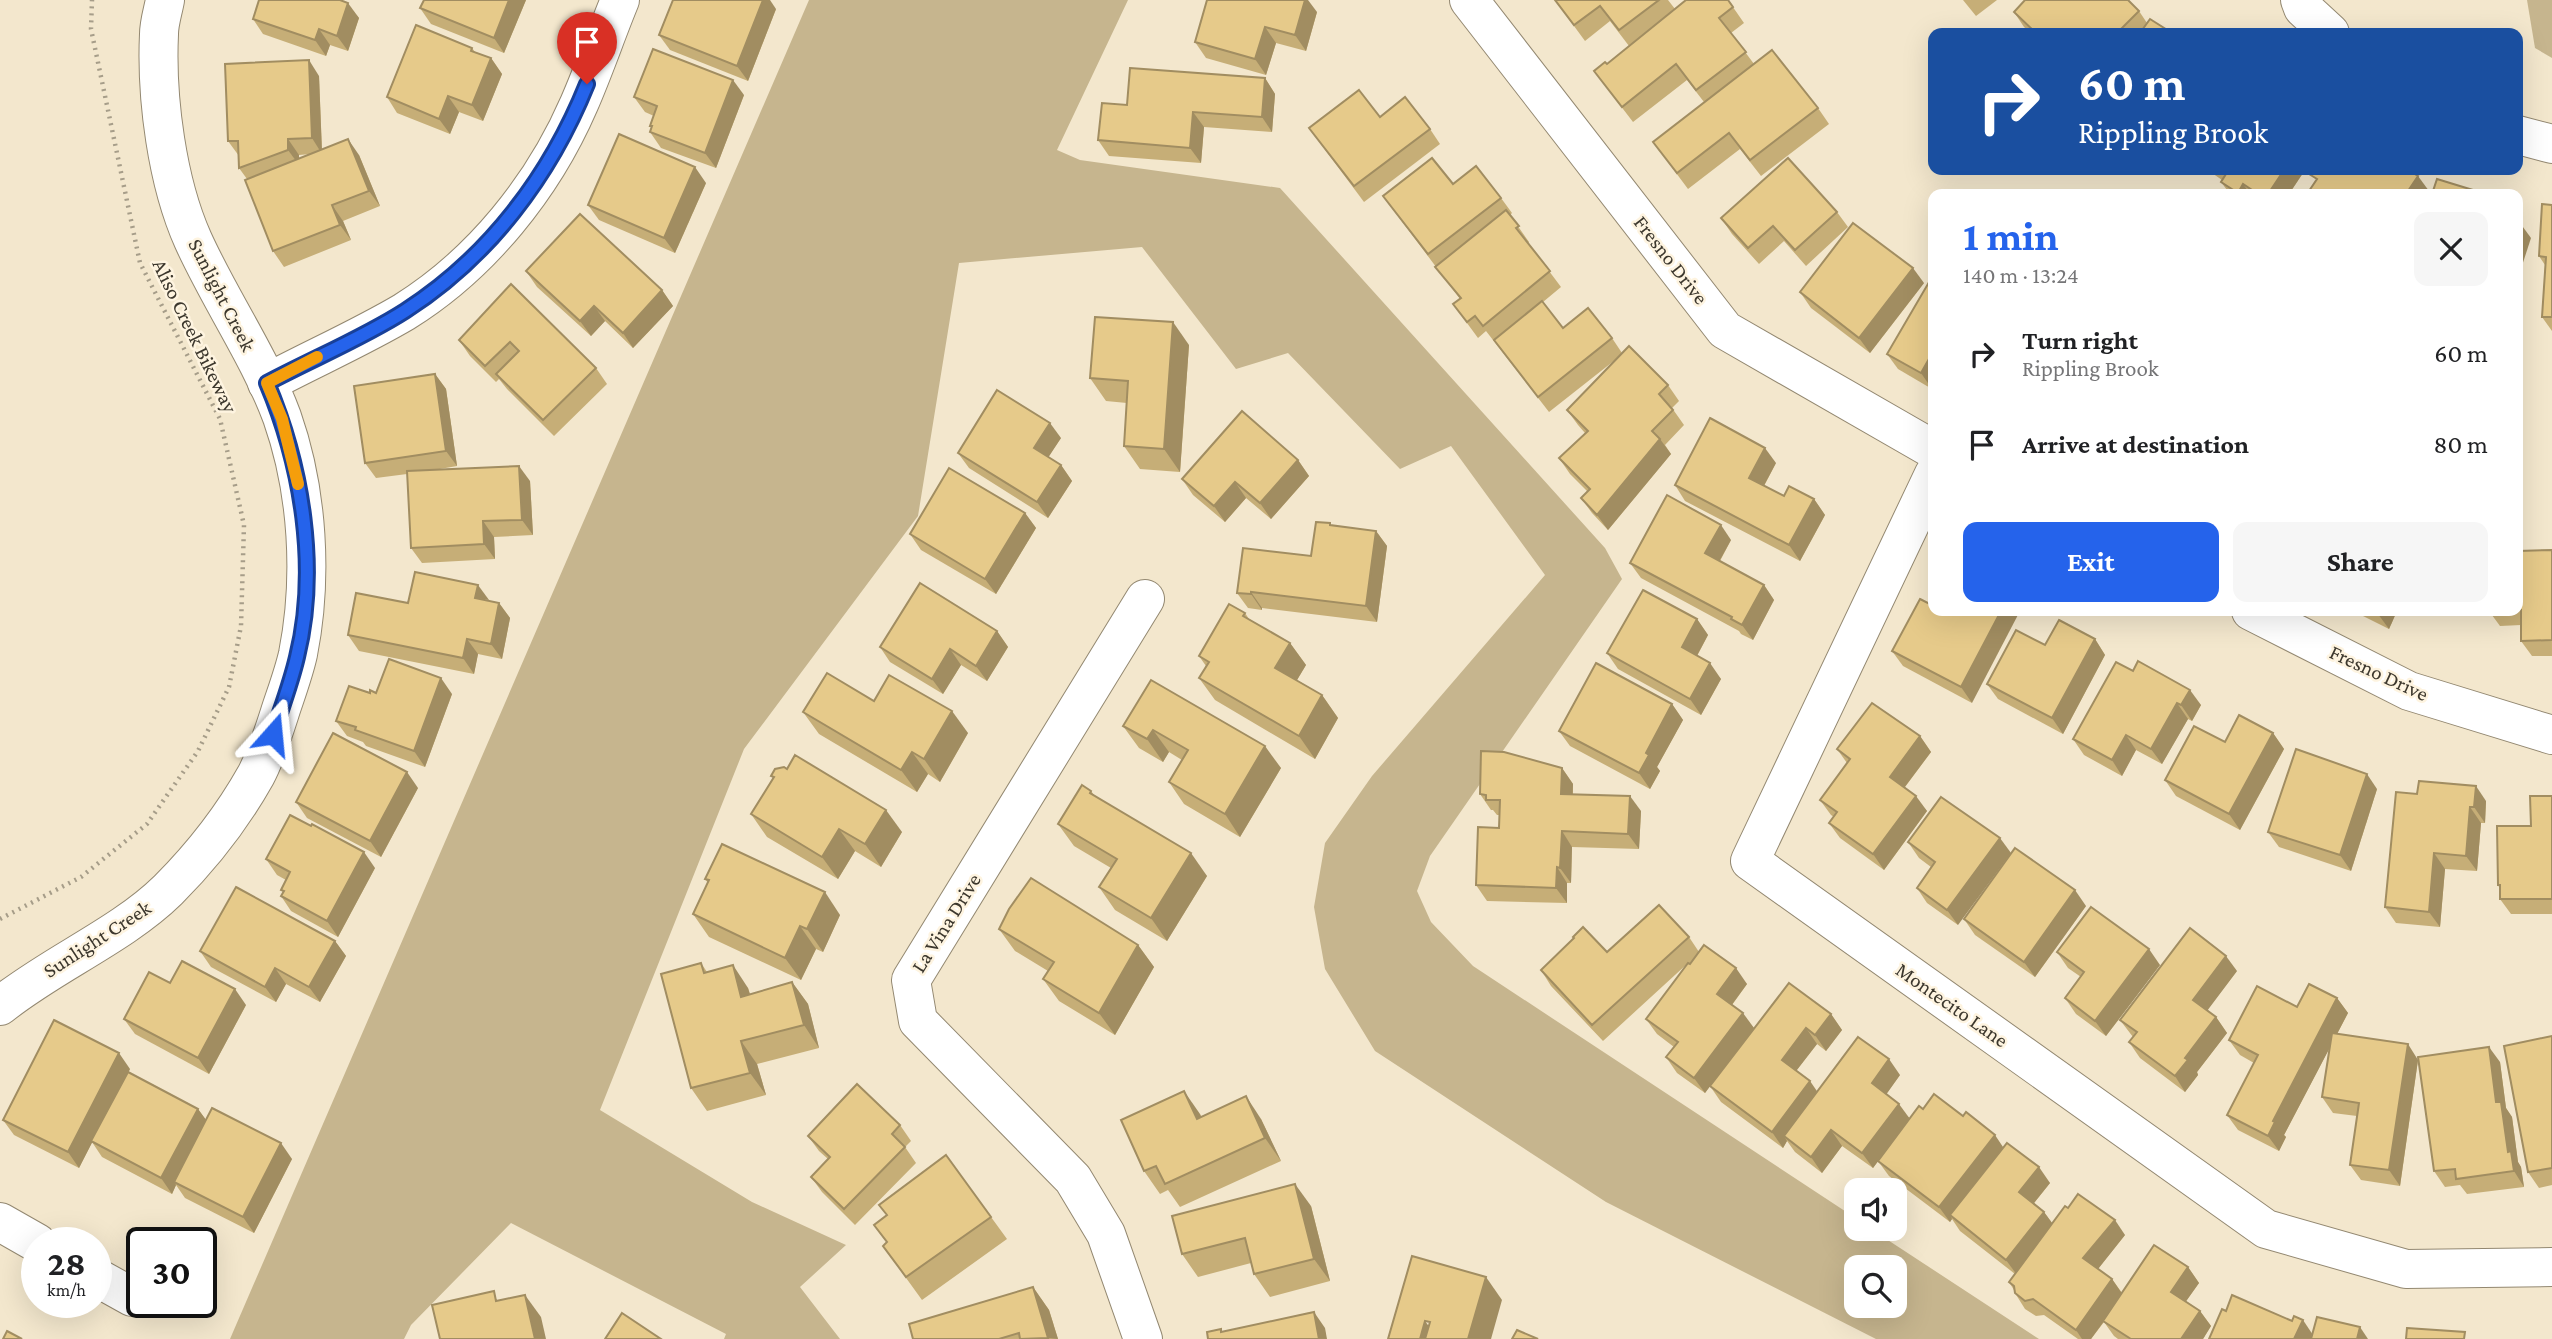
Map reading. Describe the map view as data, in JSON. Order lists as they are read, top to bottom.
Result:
{
  "streets": {
    "street": [
      "Fresno Drive",
      "Sunlight Creek",
      "La Vina Drive",
      "Montecito Lane"
    ],
    "path": ["Aliso Creek Bikeway"]
  },
  "page": {
    "turn": ["60 m", "Rippling Brook"],
    "heading": ["1 min", "140 m · 13:24"],
    "list": [
      {
        "name": "Turn right",
        "note": "Rippling Brook",
        "value": "60 m"
      },
      {
        "name": "Arrive at destination",
        "value": "80 m"
      }
    ],
    "buttons": ["Exit", "Share"],
    "speed": "28 km/h",
    "limit": "30"
  }
}
